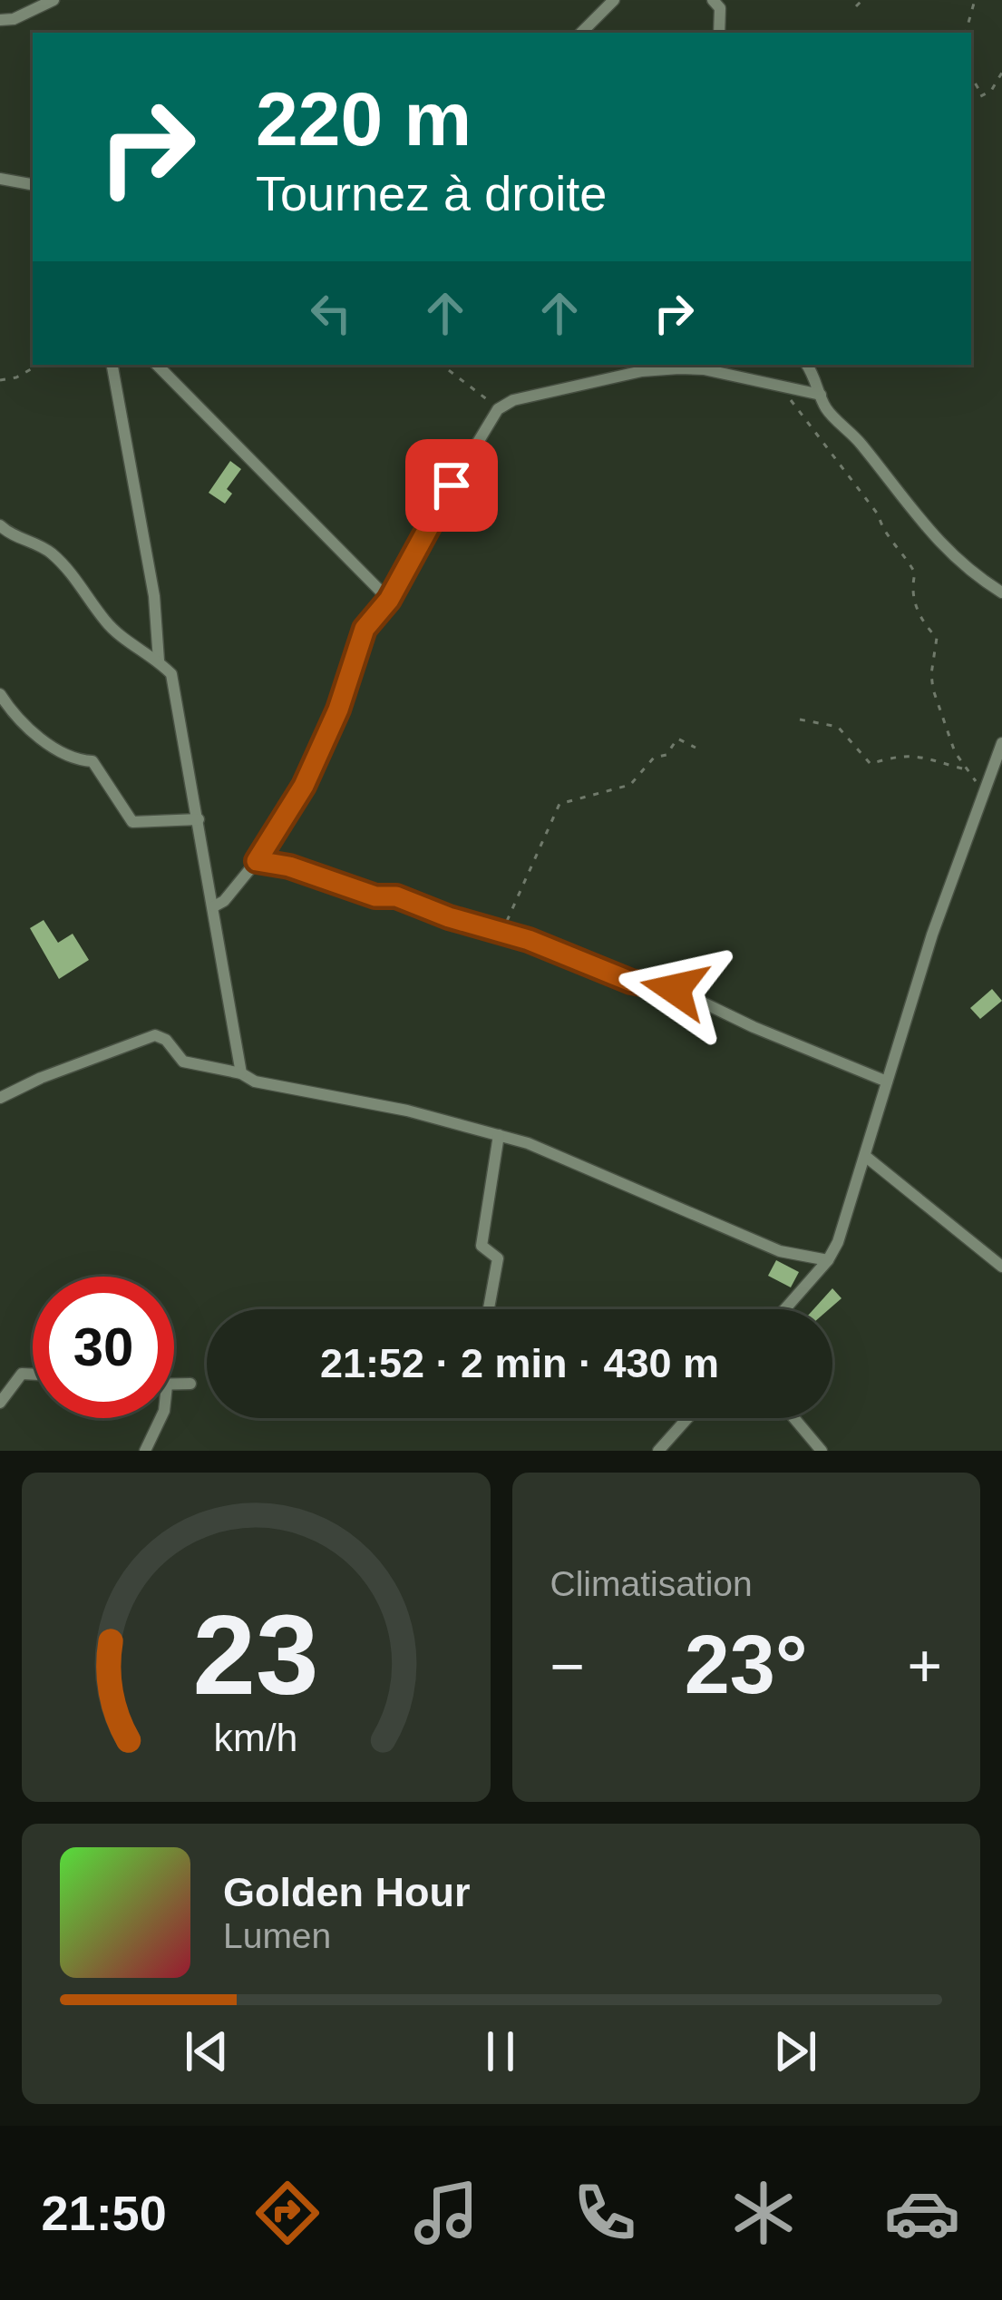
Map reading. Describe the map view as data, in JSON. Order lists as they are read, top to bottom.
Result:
{
  "page": {
    "turn": ["220 m", "Tournez à droite"],
    "limit": "30",
    "trip": "21:52 · 2 min · 430 m",
    "tile": "Climatisation",
    "heat": ["−", "23°", "+"],
    "song": ["Golden Hour", "Lumen"],
    "tabs": "21:50",
    "gauge": ["23", "km/h"]
  }
}
